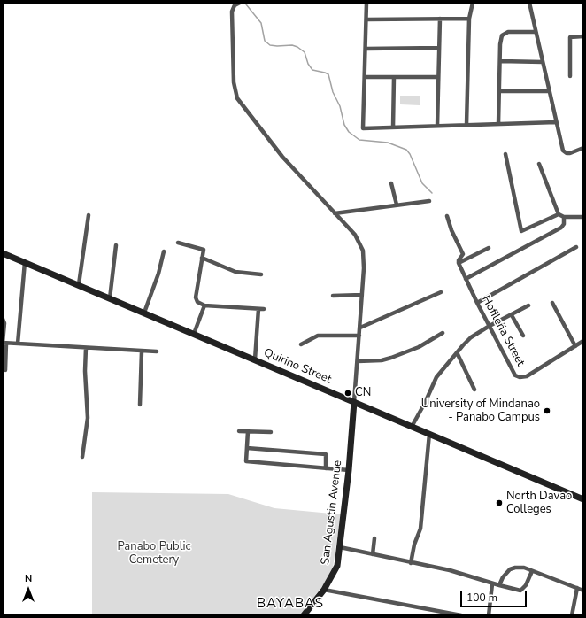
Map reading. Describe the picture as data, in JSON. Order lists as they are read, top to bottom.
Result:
{
  "streets": {
    "street": ["Hofileña Street", "Quirino Street", "San Agustin Avenue"]
  },
  "crossings": [
    ["Quirino Street", "San Agustin Avenue"]
  ],
  "districts": ["BAYABAS"],
  "parks": ["Panabo Public Cemetery"],
  "places": ["CN", "University of Mindanao - Panabo Campus", "North Davao Colleges"],
  "scale_bar": "100 m",
  "north": "top"
}
